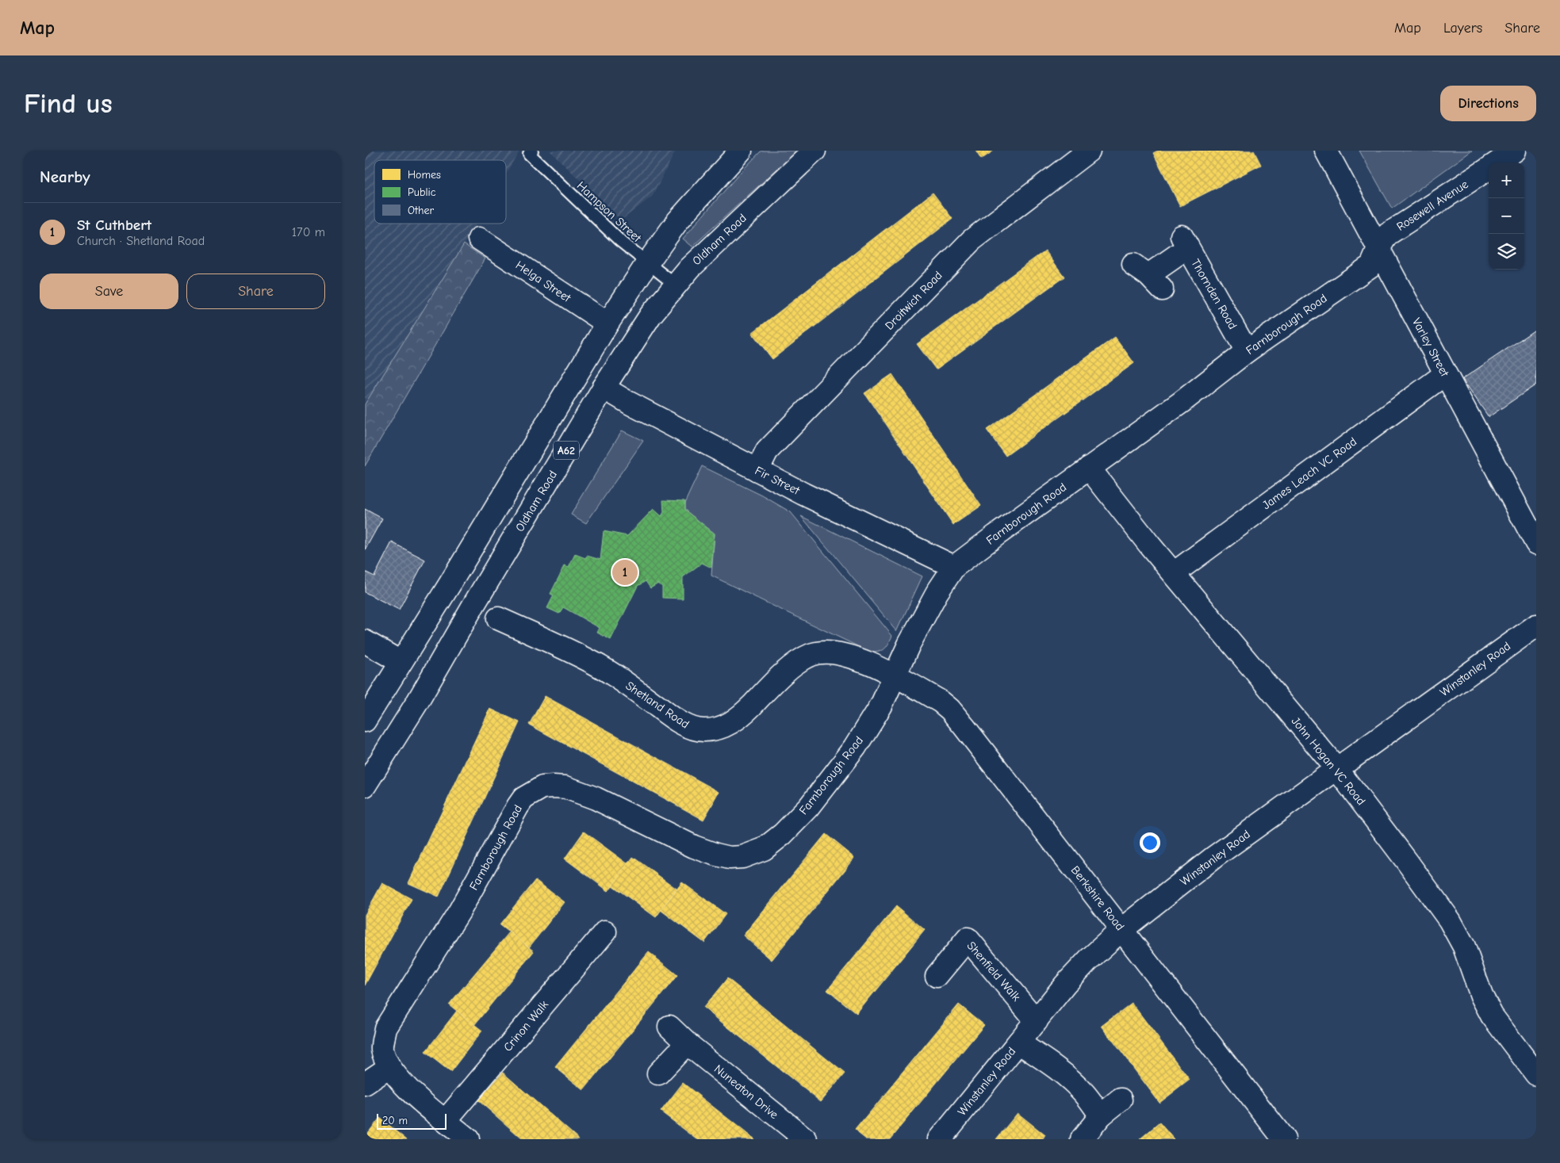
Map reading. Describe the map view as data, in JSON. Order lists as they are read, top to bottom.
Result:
{
  "streets": {
    "main road": [
      "Rosewell Avenue",
      "Oldham Road",
      "Helga Street",
      "Thornden Road",
      "Droitwich Road",
      "Farnborough Road",
      "Varley Street",
      "A62",
      "James Leach VC Road",
      "Fir Street",
      "Winstanley Road",
      "Shetland Road",
      "John Hogan VC Road",
      "Berkshire Road",
      "Shenfield Walk",
      "Crinon Walk",
      "Nuneaton Drive"
    ],
    "lane": ["Hampson Street"]
  },
  "crossings": [
    ["Rosewell Avenue", "Farnborough Road"],
    ["Rosewell Avenue", "Varley Street"],
    ["Hampson Street", "Oldham Road"],
    ["Hampson Street", "A62"],
    ["Oldham Road", "Fir Street"],
    ["Helga Street", "A62"],
    ["Thornden Road", "Farnborough Road"],
    ["Droitwich Road", "Fir Street"],
    ["Farnborough Road", "Varley Street"],
    ["Farnborough Road", "Fir Street"],
    ["Farnborough Road", "Shetland Road"],
    ["Farnborough Road", "John Hogan VC Road"],
    ["Farnborough Road", "Berkshire Road"],
    ["Farnborough Road", "Crinon Walk"],
    ["Varley Street", "James Leach VC Road"],
    ["James Leach VC Road", "John Hogan VC Road"],
    ["Winstanley Road", "John Hogan VC Road"],
    ["Winstanley Road", "Berkshire Road"],
    ["Winstanley Road", "Shenfield Walk"],
    ["Shetland Road", "Berkshire Road"]
  ],
  "legend": ["Homes", "Public", "Other"],
  "scale_bar": "20 m",
  "page": {
    "header": "Map",
    "nav": ["Map", "Layers", "Share"],
    "buttons": [
      "Directions",
      ["Save", "Share"]
    ],
    "title": "Find us",
    "heading": "Nearby",
    "map_buttons": ["+", "−"],
    "list": [
      {
        "mark": "1",
        "name": "St Cuthbert",
        "note": "Church · Shetland Road",
        "value": "170 m"
      }
    ],
    "pins": "1",
    "scale": "20 m"
  }
}
